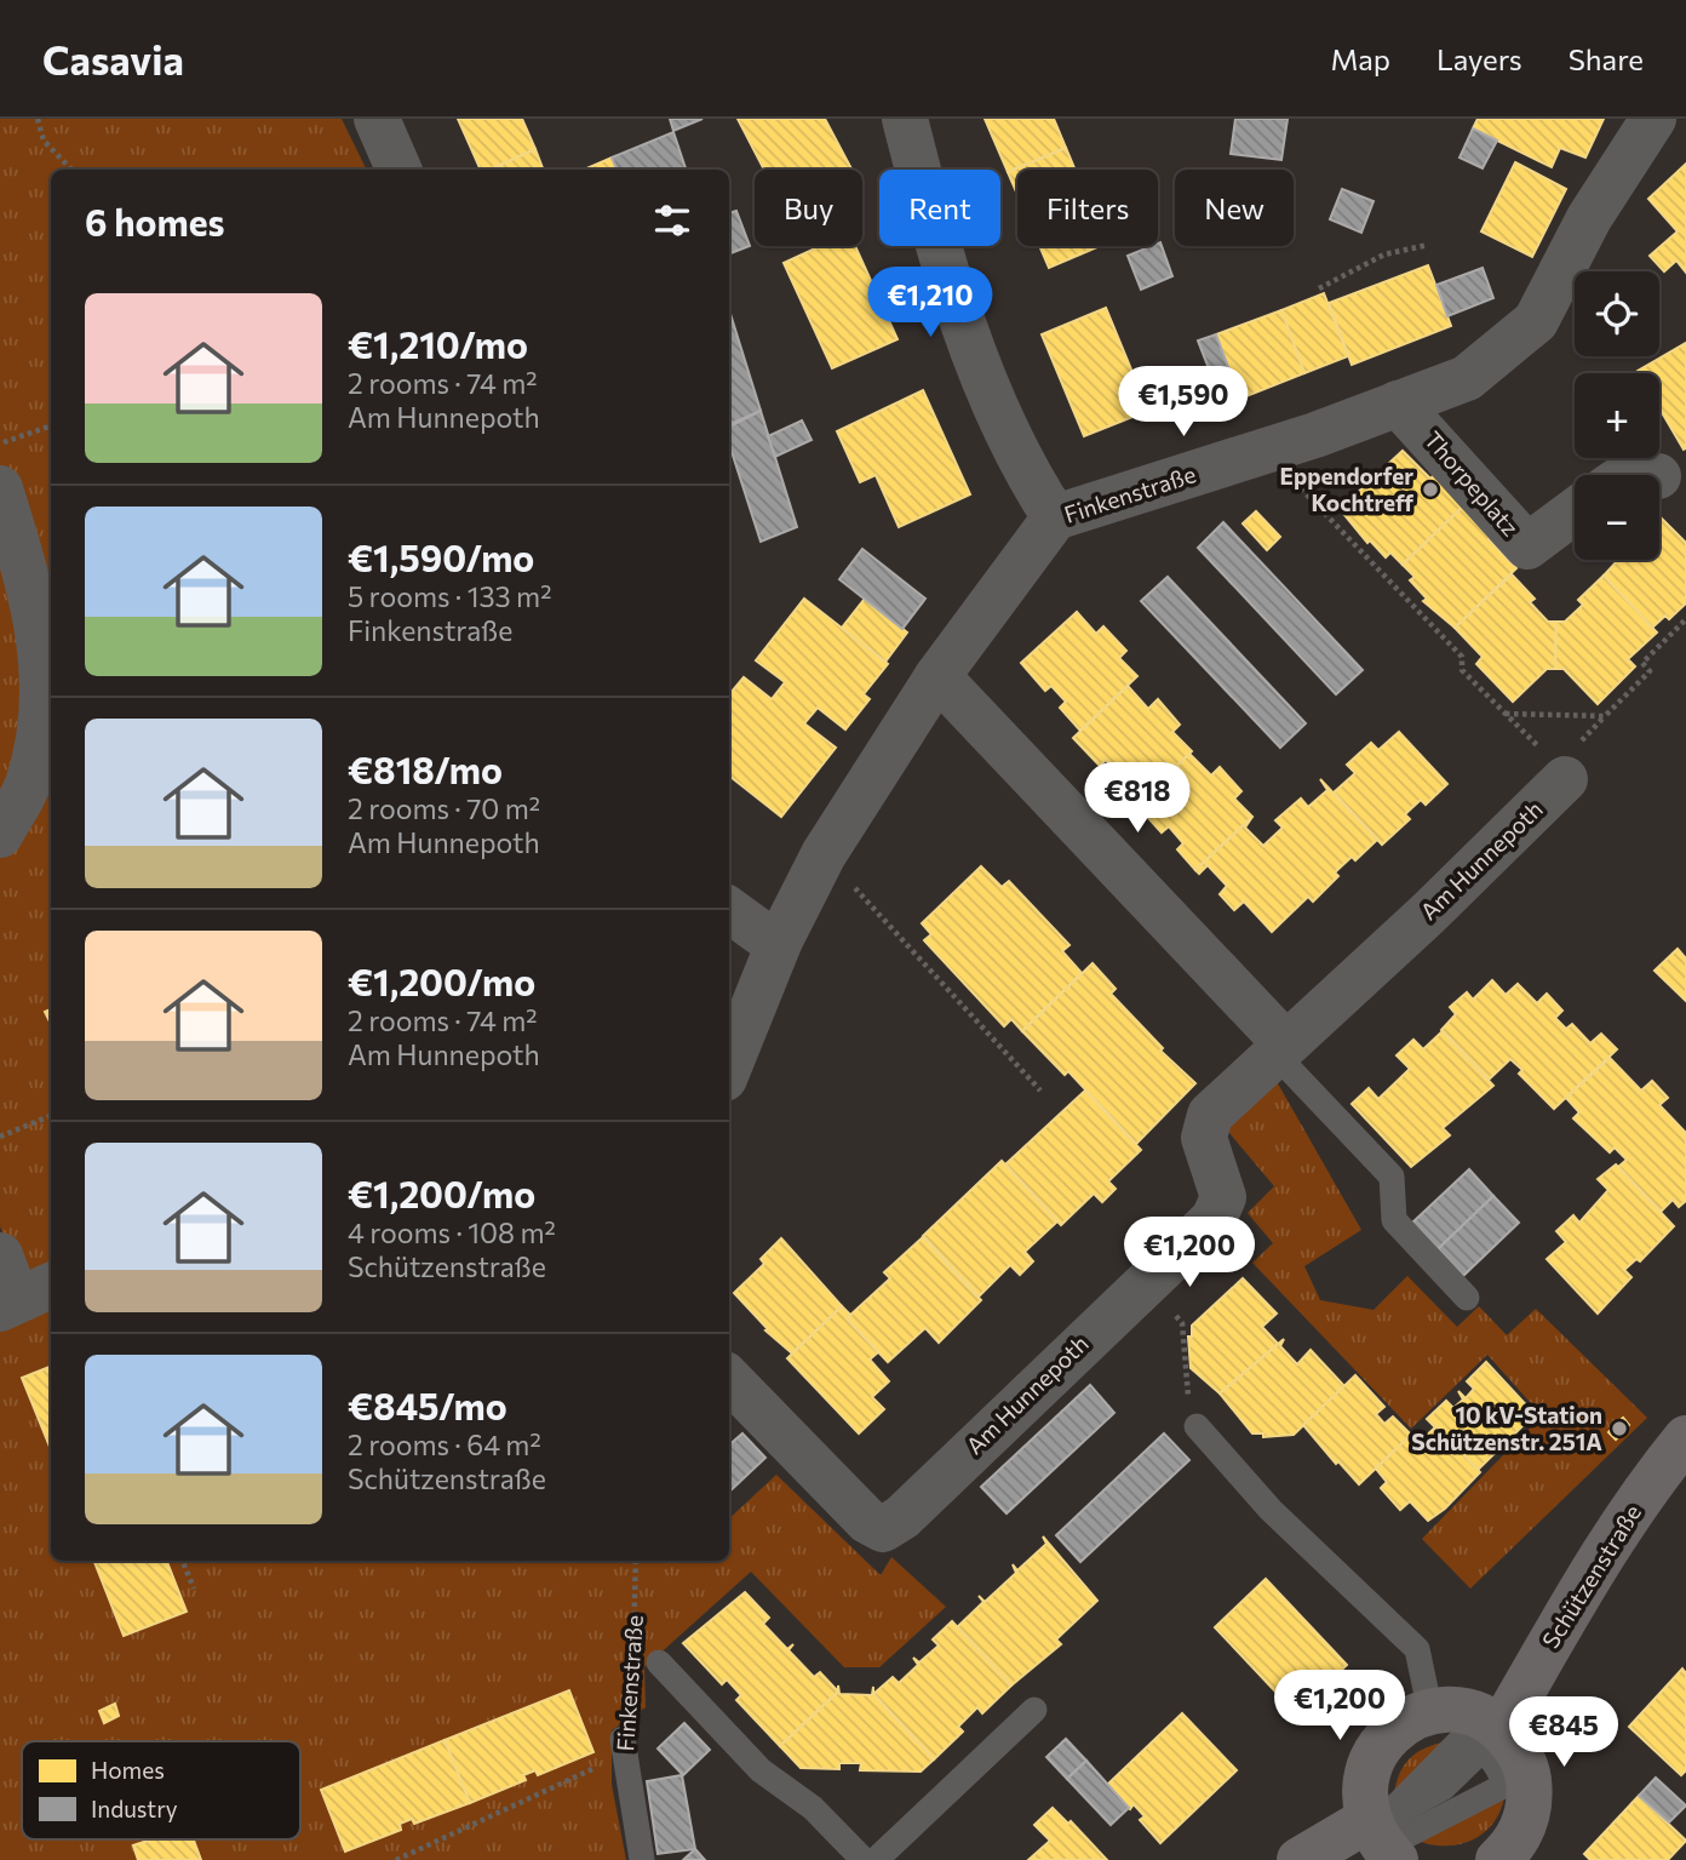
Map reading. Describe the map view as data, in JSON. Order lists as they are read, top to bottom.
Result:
{
  "streets": {
    "street": [
      "Thorpeplatz",
      "Finkenstraße",
      "Am Hunnepoth",
      "Schützenstraße"
    ]
  },
  "crossings": [
    ["Thorpeplatz", "Finkenstraße"]
  ],
  "places": ["Eppendorfer Kochtreff", "10 kV-Station Schützenstr. 251A"],
  "legend": ["Homes", "Industry"],
  "page": {
    "header": "Casavia",
    "nav": ["Map", "Layers", "Share"],
    "chip": [
      "Buy",
      "Rent",
      "Filters",
      "New"
    ],
    "heading": "6 homes",
    "price": [
      "€1,210",
      "€1,590",
      "€818",
      "€1,200",
      "€1,200",
      "€845"
    ],
    "map_buttons": ["+", "−"],
    "list": [
      {
        "name": "€1,210/mo",
        "note": "2 rooms · 74 m² · Am Hunnepoth"
      },
      {
        "name": "€1,590/mo",
        "note": "5 rooms · 133 m² · Finkenstraße"
      },
      {
        "name": "€818/mo",
        "note": "2 rooms · 70 m² · Am Hunnepoth"
      },
      {
        "name": "€1,200/mo",
        "note": "2 rooms · 74 m² · Am Hunnepoth"
      },
      {
        "name": "€1,200/mo",
        "note": "4 rooms · 108 m² · Schützenstraße"
      },
      {
        "name": "€845/mo",
        "note": "2 rooms · 64 m² · Schützenstraße"
      }
    ]
  }
}
